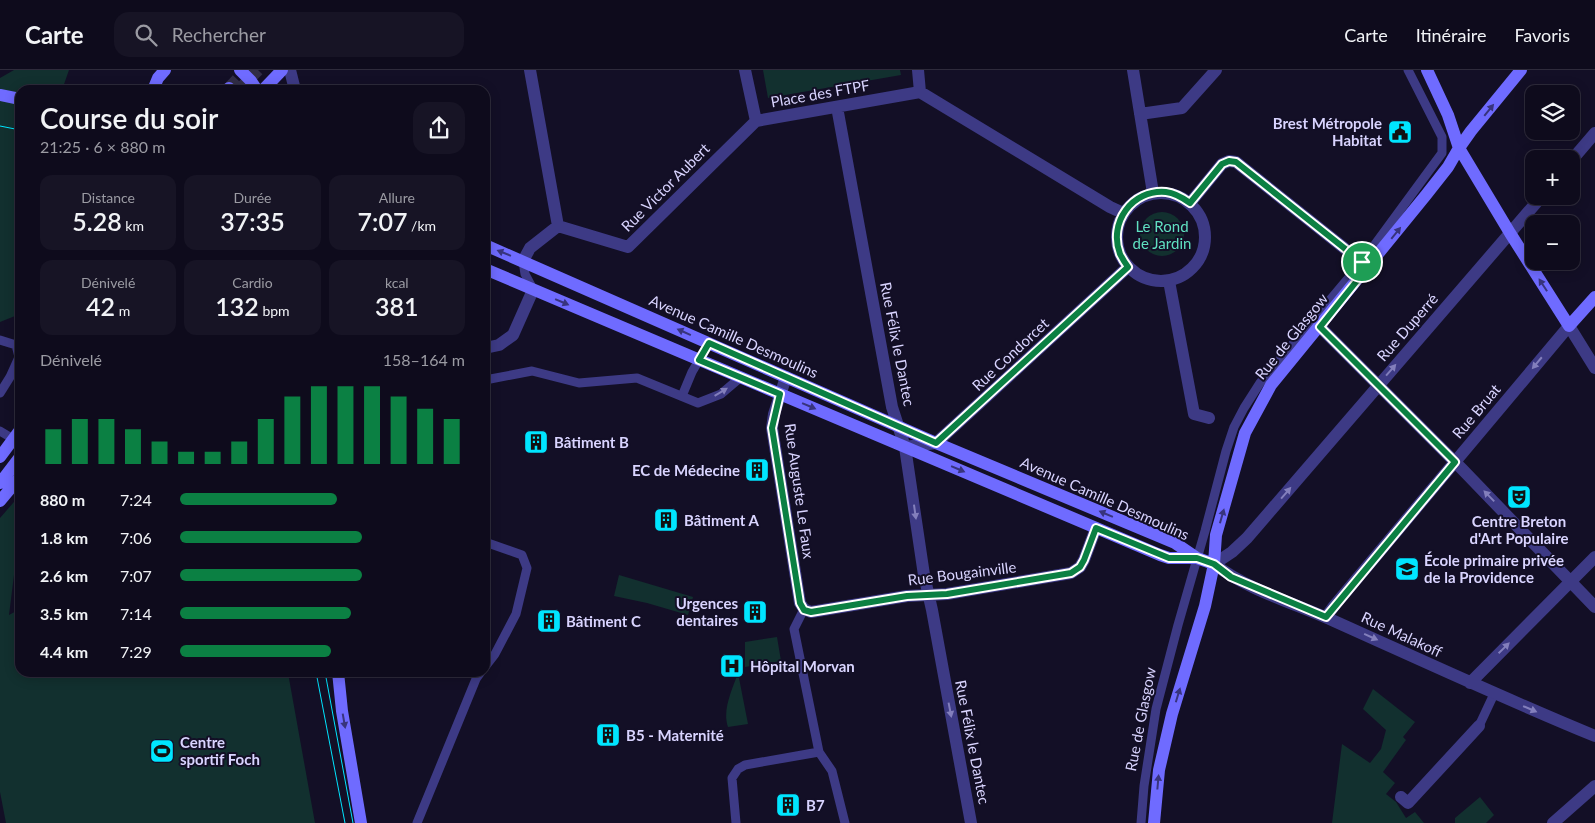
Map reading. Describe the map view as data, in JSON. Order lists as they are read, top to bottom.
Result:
{
  "streets": {
    "main road": ["Avenue Camille Desmoulins", "Rue de Glasgow", "Rue Bruat"],
    "street": [
      "Place des FTPF",
      "Rue Victor Aubert",
      "Rue Duperré",
      "Rue Félix le Dantec",
      "Rue Condorcet",
      "Rue Auguste Le Faux",
      "Rue Bougainville",
      "Rue Malakoff"
    ]
  },
  "crossings": [
    ["Place des FTPF", "Rue Victor Aubert"],
    ["Place des FTPF", "Rue Félix le Dantec"],
    ["Rue Duperré", "Rue de Glasgow"],
    ["Rue Duperré", "Rue Malakoff"],
    ["Avenue Camille Desmoulins", "Rue de Glasgow"],
    ["Avenue Camille Desmoulins", "Rue Félix le Dantec"],
    ["Avenue Camille Desmoulins", "Rue Condorcet"],
    ["Avenue Camille Desmoulins", "Rue Auguste Le Faux"],
    ["Avenue Camille Desmoulins", "Rue Bougainville"],
    ["Rue de Glasgow", "Rue Malakoff"],
    ["Rue Félix le Dantec", "Rue Bougainville"],
    ["Rue Bruat", "Rue Malakoff"],
    ["Rue Auguste Le Faux", "Rue Bougainville"]
  ],
  "one_way": [
    "Rue Duperré",
    "Rue Félix le Dantec",
    "Rue Bruat",
    "Rue Malakoff"
  ],
  "parks": ["Le Rond de Jardin"],
  "places": {
    "public building": ["Brest Métropole Habitat"],
    "building": [
      "Bâtiment B",
      "EC de Médecine",
      "Bâtiment A",
      "Urgences dentaires",
      "Bâtiment C",
      "B5 - Maternité",
      "B7"
    ],
    "theatre": ["Centre Breton d'Art Populaire"],
    "school or university": ["École primaire privée de la Providence"],
    "hospital": ["Hôpital Morvan"],
    "sports": ["Centre sportif Foch"]
  },
  "page": {
    "header": "Carte",
    "search": "Rechercher",
    "nav": ["Carte", "Itinéraire", "Favoris"],
    "map_buttons": ["+", "−"],
    "heading": ["Course du soir", "21:25 · 6 × 880 m"],
    "stats": [
      ["Distance", "5.28 km"],
      ["Durée", "37:35"],
      ["Allure", "7:07 /km"],
      ["Dénivelé", "42 m"],
      ["Cardio", "132 bpm"],
      ["kcal", "381"]
    ],
    "chart": ["Dénivelé", "158–164 m"],
    "list": [
      {
        "name": "880 m",
        "note": "7:24"
      },
      {
        "name": "1.8 km",
        "note": "7:06"
      },
      {
        "name": "2.6 km",
        "note": "7:07"
      },
      {
        "name": "3.5 km",
        "note": "7:14"
      },
      {
        "name": "4.4 km",
        "note": "7:29"
      }
    ]
  }
}
